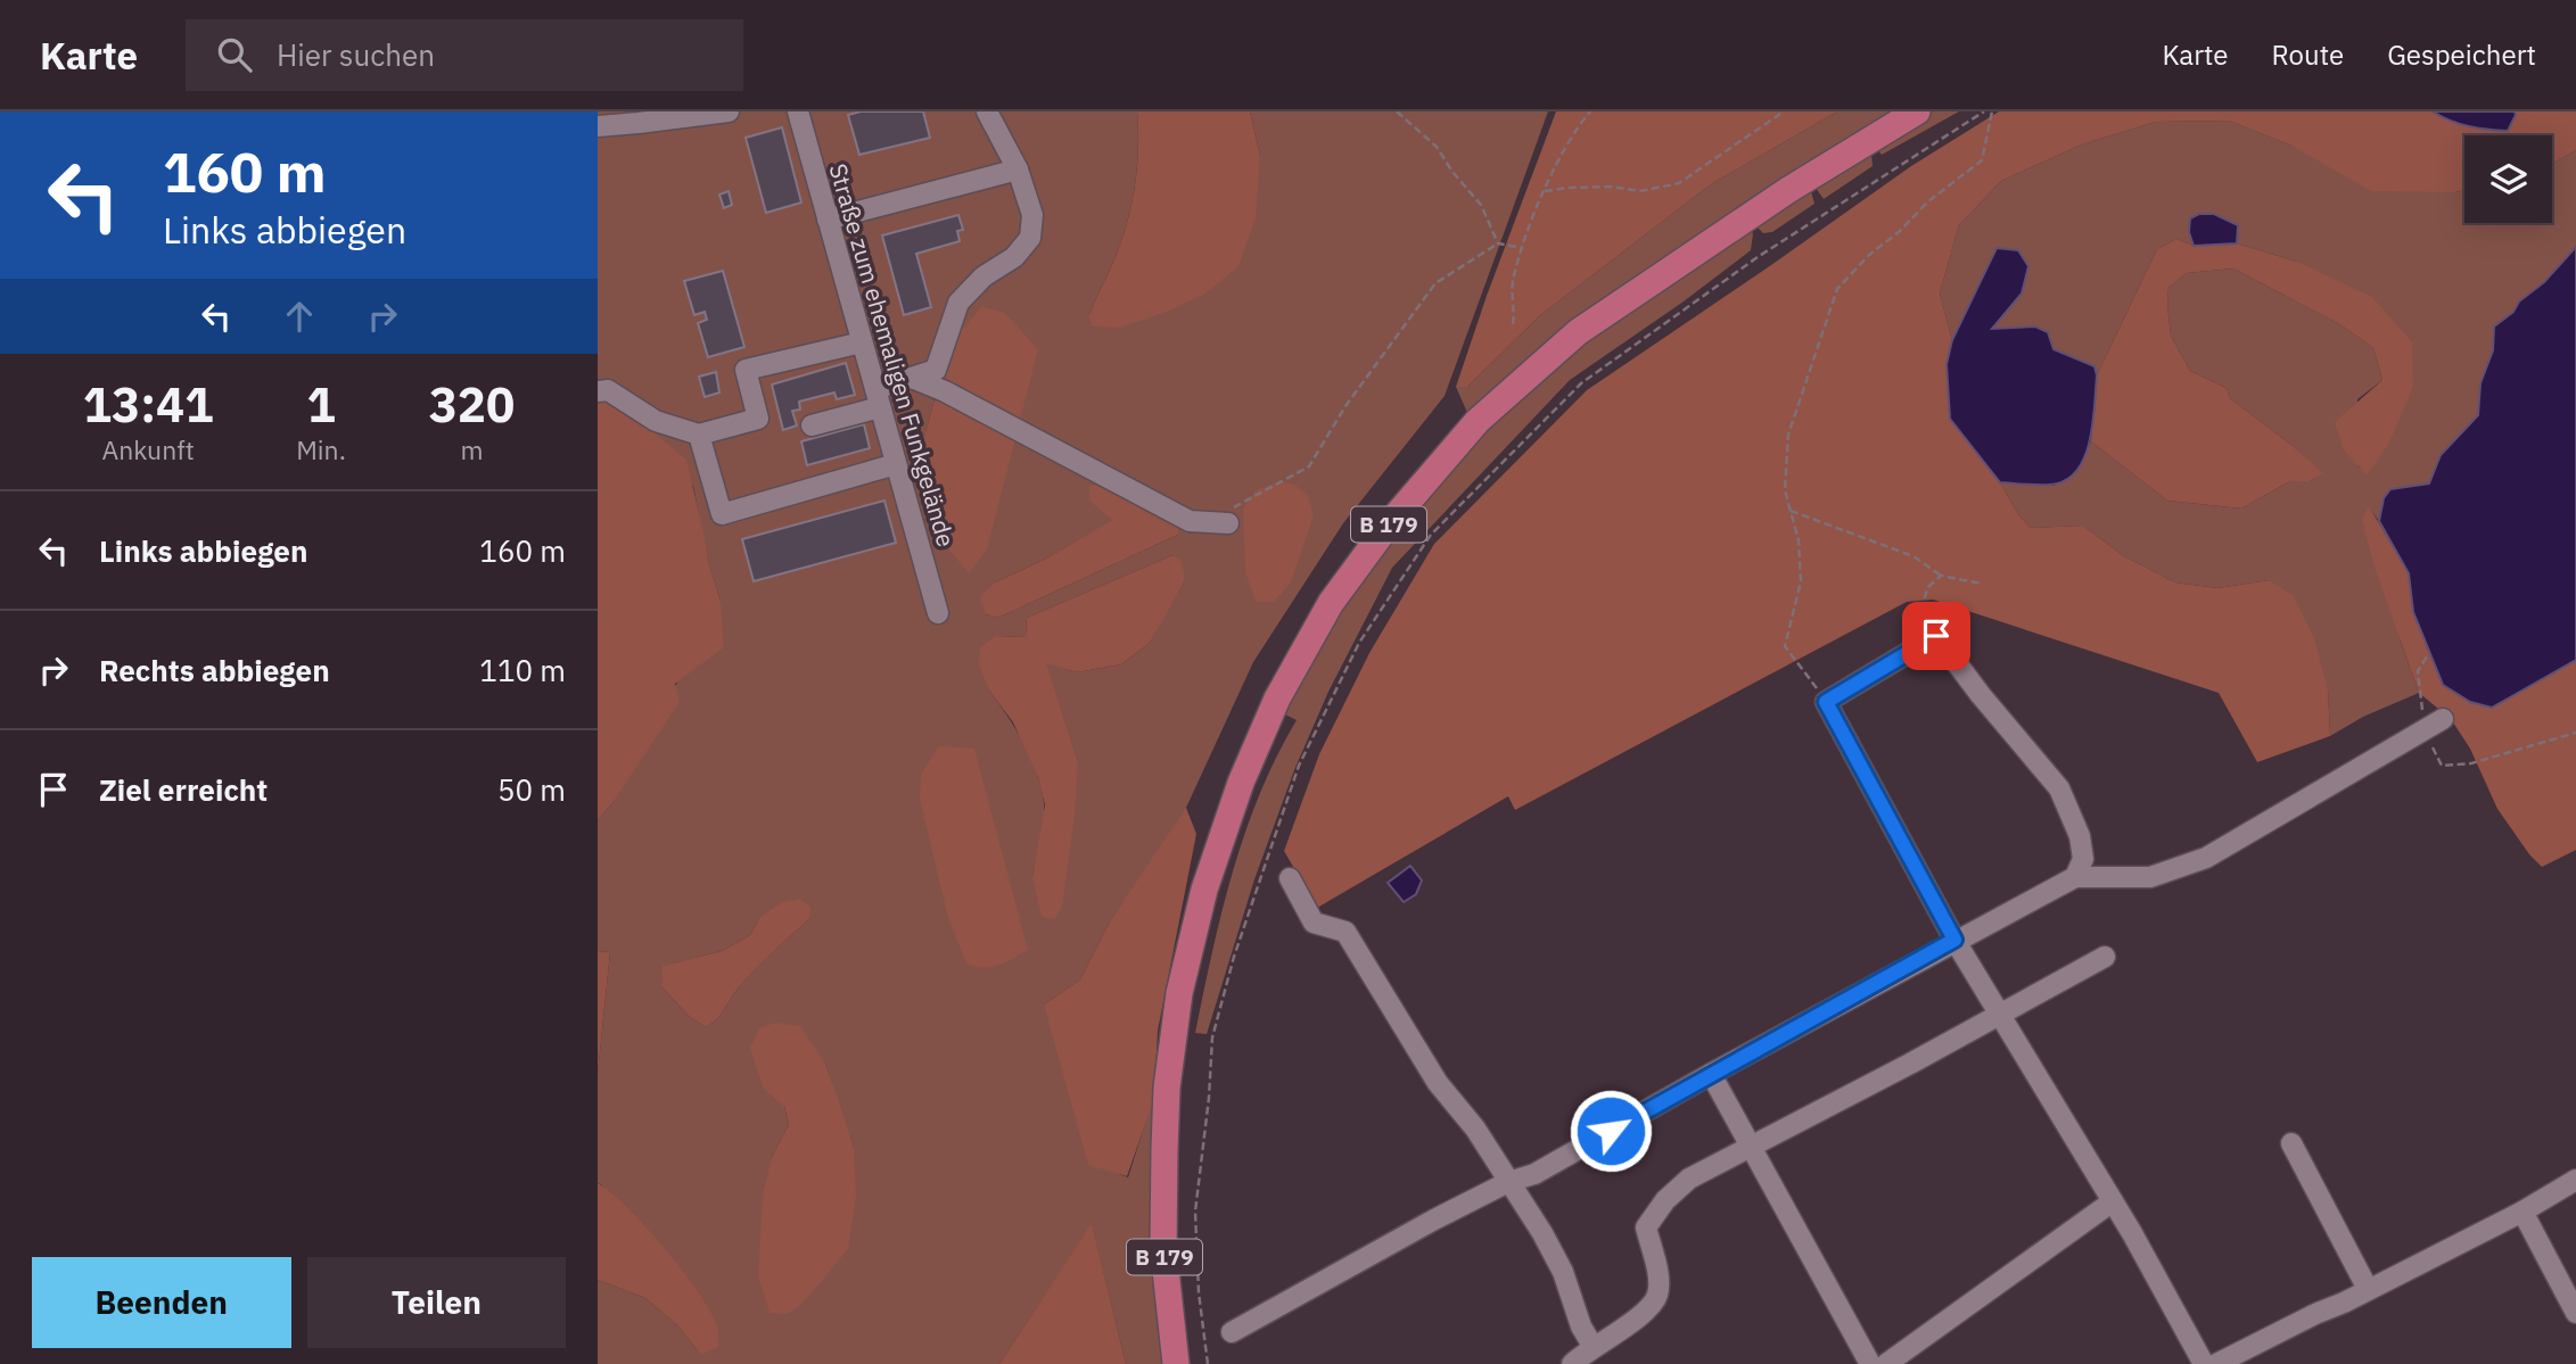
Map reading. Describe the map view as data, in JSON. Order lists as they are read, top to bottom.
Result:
{
  "streets": {
    "main road": ["B 179"],
    "lane": ["Straße zum ehemaligen Funkgelände"]
  },
  "page": {
    "header": "Karte",
    "search": "Hier suchen",
    "nav": ["Karte", "Route", "Gespeichert"],
    "turn": ["160 m", "Links abbiegen"],
    "eta": [
      "13:41",
      "Ankunft",
      "1",
      "Min.",
      "320",
      "m"
    ],
    "list": [
      {
        "name": "Links abbiegen",
        "value": "160 m"
      },
      {
        "name": "Rechts abbiegen",
        "value": "110 m"
      },
      {
        "name": "Ziel erreicht",
        "value": "50 m"
      }
    ],
    "buttons": ["Beenden", "Teilen"]
  }
}
